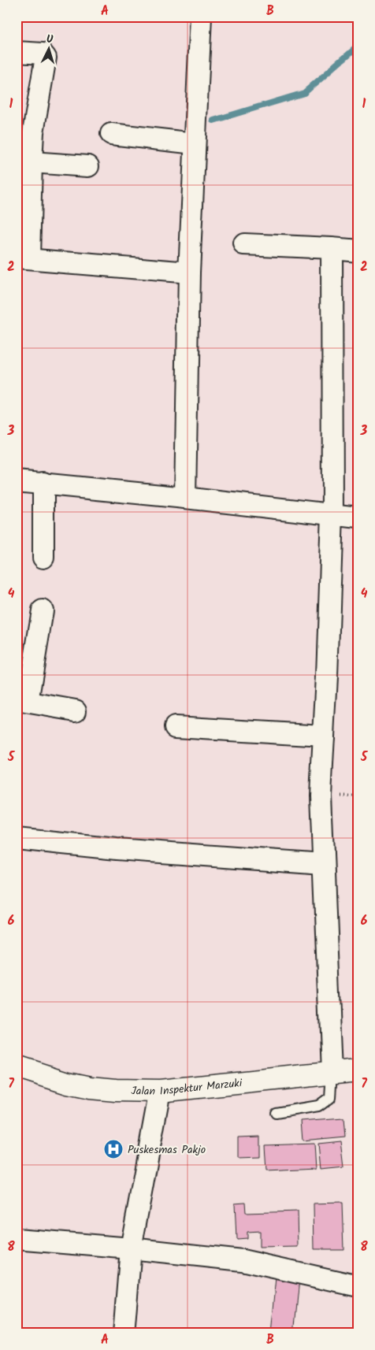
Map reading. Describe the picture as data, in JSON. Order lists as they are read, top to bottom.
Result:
{
  "streets": {
    "street": ["Jalan Inspektur Marzuki"]
  },
  "places": {
    "hospital": ["Puskesmas Pakjo"]
  },
  "north": "top",
  "grid": {
    "columns": ["A", "B"],
    "rows": [
      "1",
      "2",
      "3",
      "4",
      "5",
      "6",
      "7",
      "8"
    ]
  }
}
